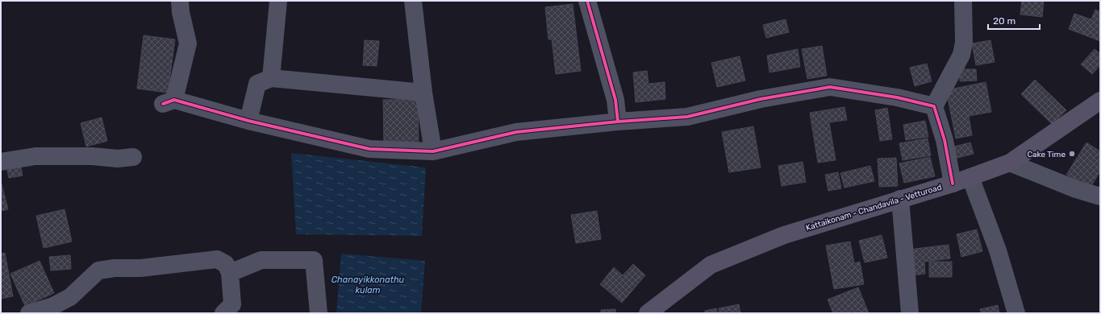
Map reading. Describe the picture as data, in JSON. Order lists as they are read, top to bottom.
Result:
{
  "streets": {
    "main road": ["Kattaikonam - Chandavila - Vetturoad"]
  },
  "water": ["Chanayikkonathu kulam"],
  "places": ["Cake Time"],
  "scale_bar": "20 m"
}
